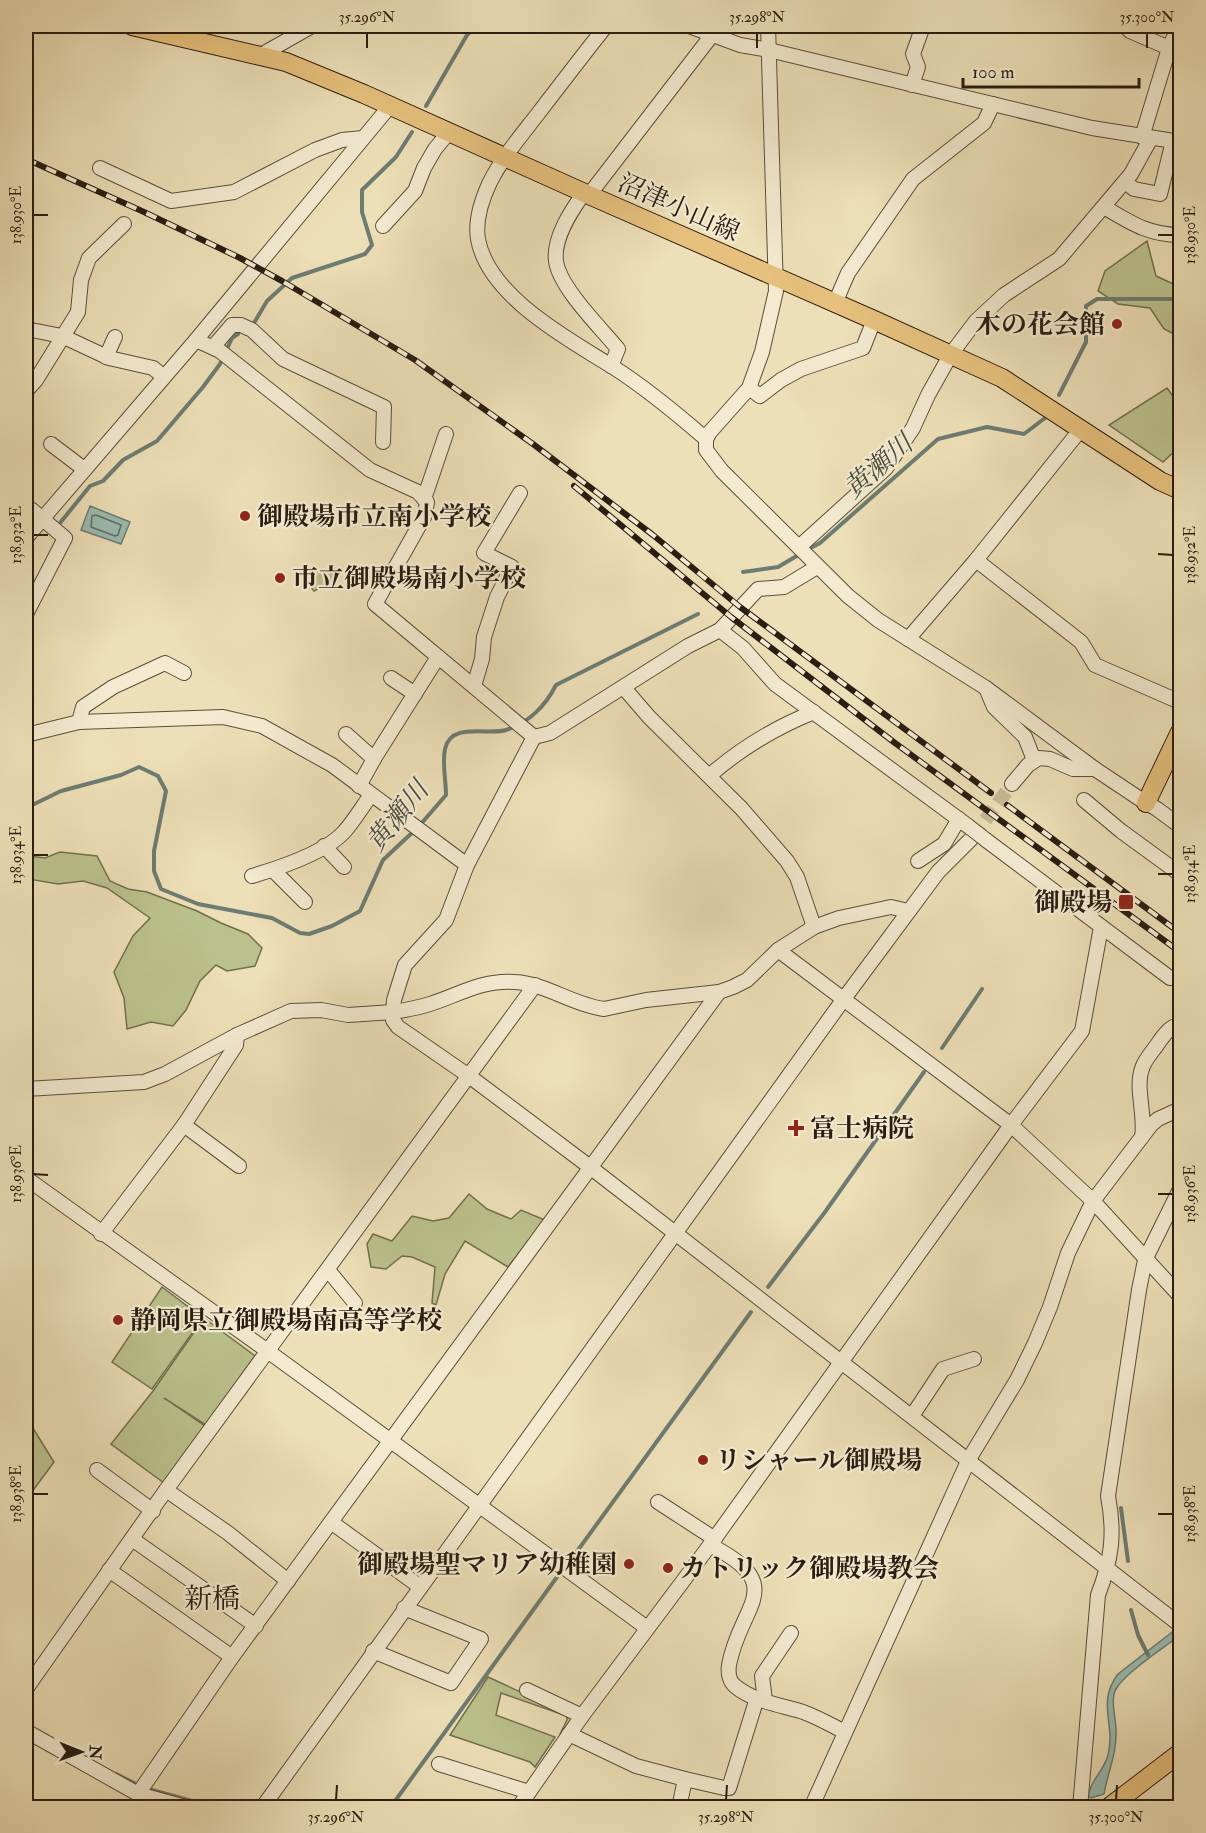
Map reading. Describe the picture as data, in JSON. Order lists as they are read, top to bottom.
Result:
{
  "streets": {
    "main road": ["沼津小山線"]
  },
  "districts": ["新橋"],
  "water": ["黄瀬川"],
  "places": {
    "other": [
      "木の花会館",
      "御殿場市立南小学校",
      "市立御殿場南小学校",
      "静岡県立御殿場南高等学校",
      "リシャール御殿場",
      "御殿場聖マリア幼稚園",
      "カトリック御殿場教会"
    ],
    "transit": ["御殿場"],
    "health": ["富士病院"]
  },
  "scale_bar": "100 m",
  "north": "right",
  "coordinates": [
    "35.296°N",
    "35.298°N",
    "35.300°N",
    "138.930°E",
    "138.932°E",
    "138.934°E",
    "138.936°E",
    "138.938°E"
  ]
}
